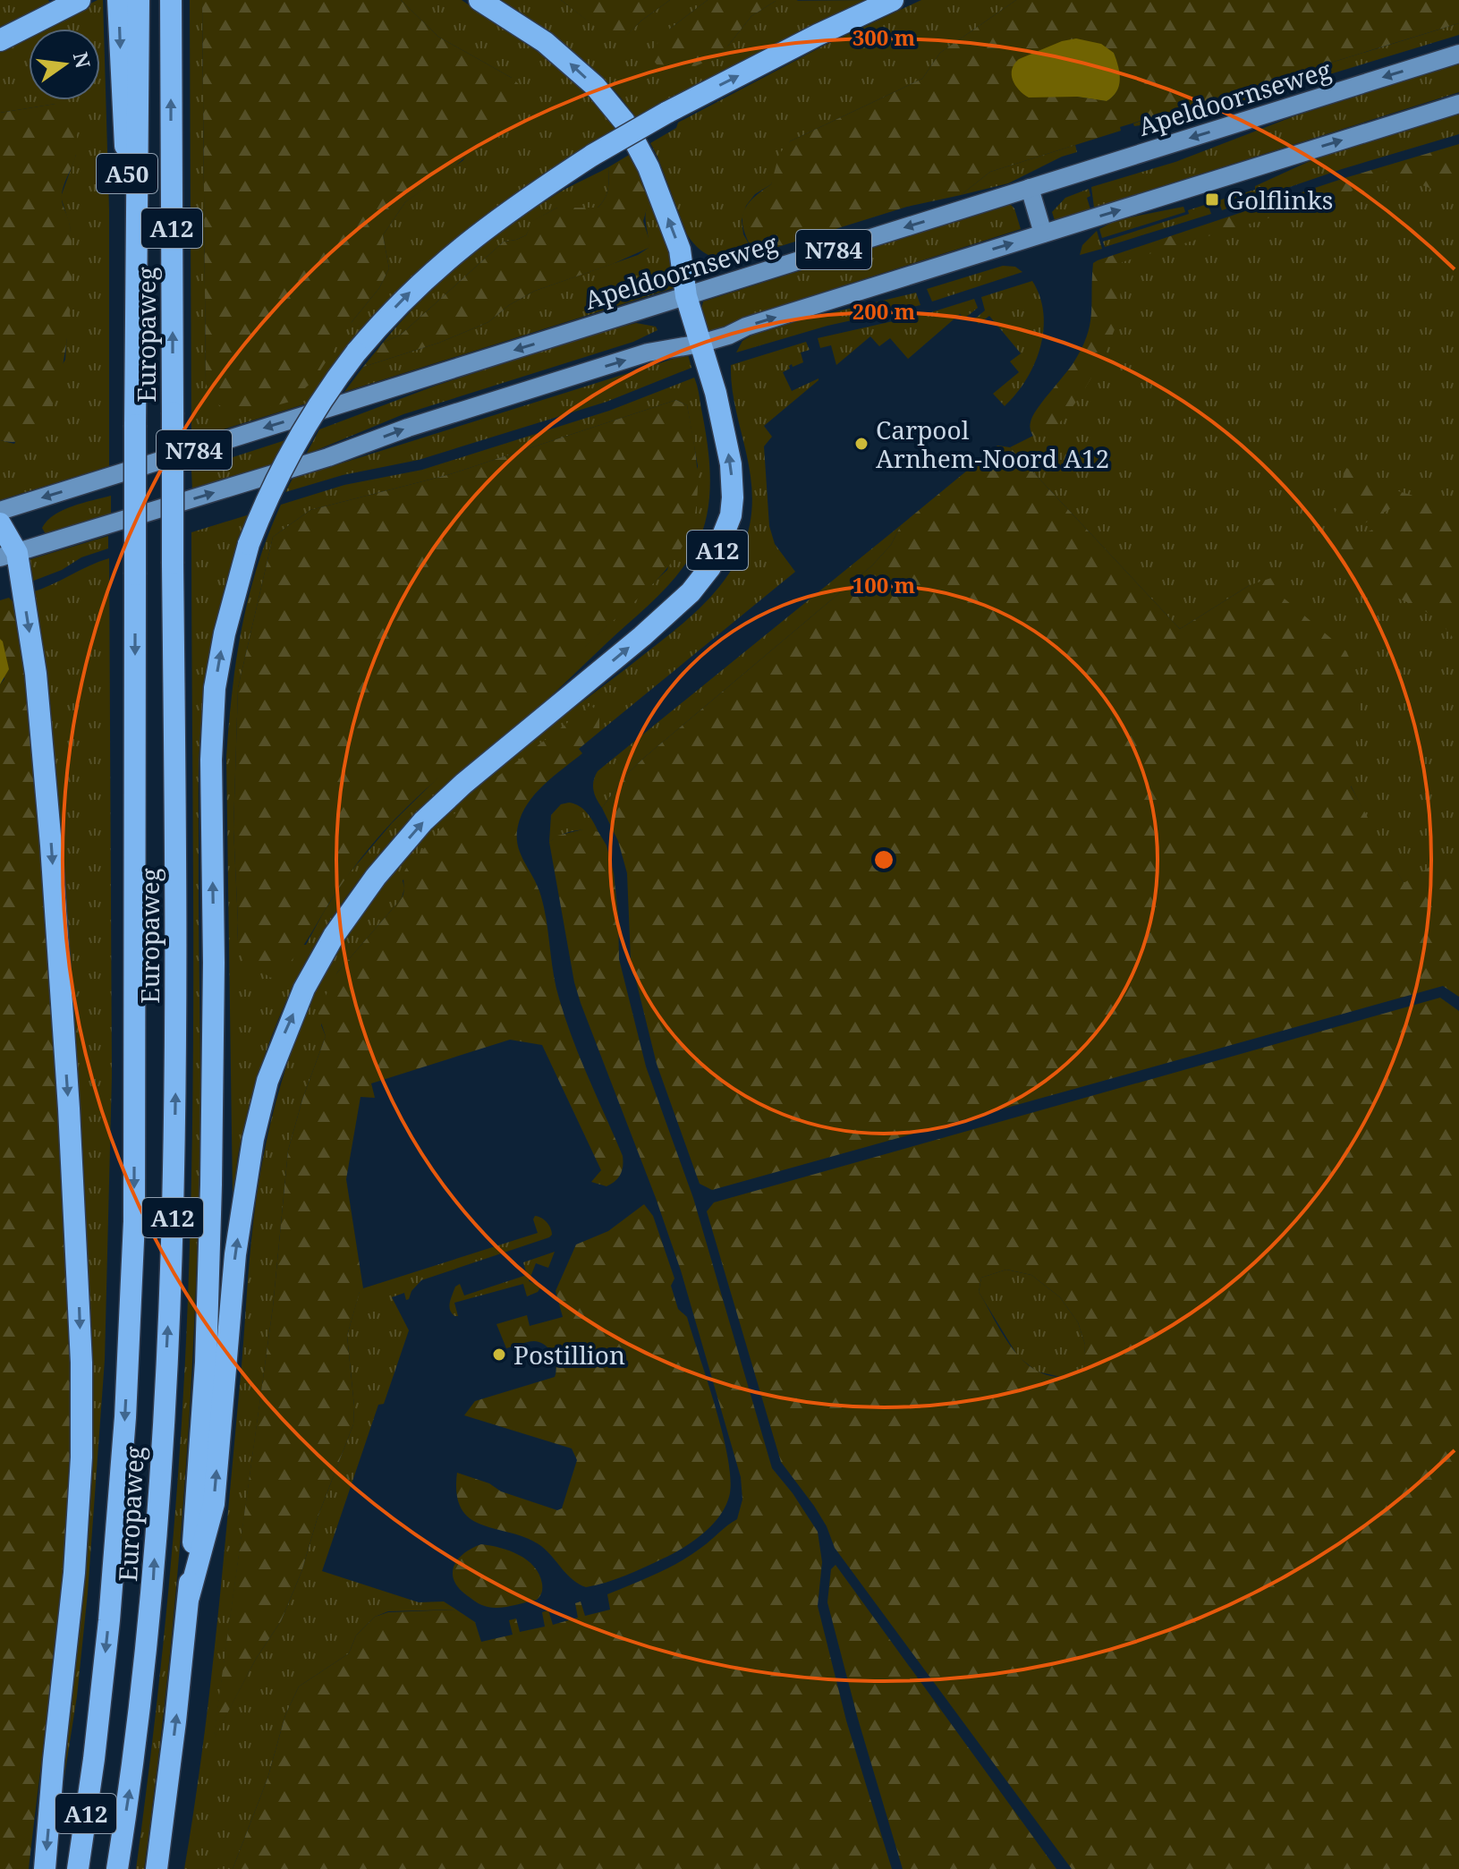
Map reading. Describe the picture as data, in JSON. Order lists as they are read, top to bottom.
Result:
{
  "streets": {
    "highway": ["A12", "Europaweg"],
    "main road": ["Apeldoornseweg", "N784"]
  },
  "crossings": [
    ["A12", "N784"]
  ],
  "places": {
    "transit": ["Golflinks"],
    "other": ["Carpool Arnhem-Noord A12", "Postillion"]
  },
  "north": "right",
  "rings": ["300 m", "200 m", "100 m"]
}
